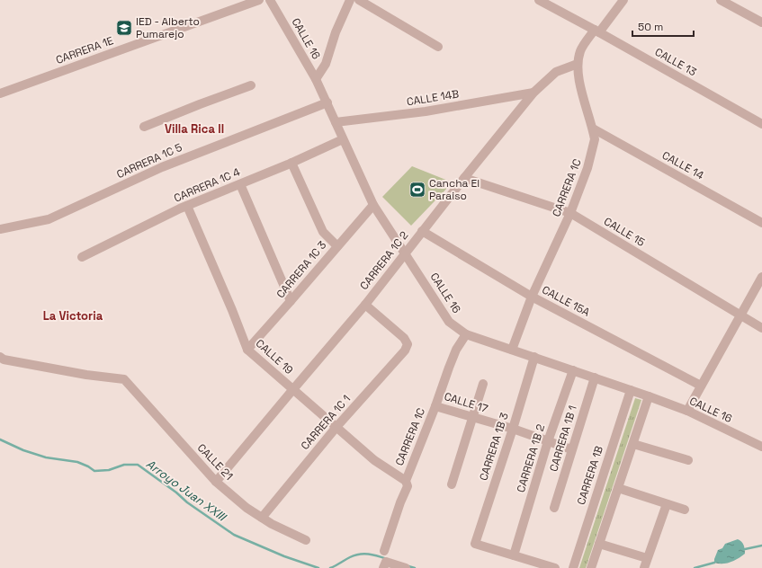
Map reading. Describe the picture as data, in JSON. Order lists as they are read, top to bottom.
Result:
{
  "streets": {
    "street": [
      "CALLE 16",
      "CARRERA 1E",
      "CALLE 13",
      "CALLE 14B",
      "CARRERA 1C 5",
      "CALLE 14",
      "CARRERA 1C 4",
      "CARRERA 1C",
      "CALLE 15",
      "CARRERA 1C 2",
      "CARRERA 1C 3",
      "CALLE 15A",
      "CALLE 19",
      "CALLE 17",
      "CARRERA 1C 1",
      "CARRERA 1B 1",
      "CARRERA 1B 3",
      "CARRERA 1B 2",
      "CALLE 21",
      "CARRERA 1B"
    ]
  },
  "crossings": [
    ["CALLE 16", "CALLE 14B"],
    ["CALLE 16", "CARRERA 1C 5"],
    ["CALLE 16", "CARRERA 1C 4"],
    ["CALLE 16", "CARRERA 1C"],
    ["CALLE 16", "CARRERA 1C 2"],
    ["CALLE 16", "CARRERA 1C 3"],
    ["CALLE 16", "CARRERA 1B 1"],
    ["CALLE 16", "CARRERA 1B 3"],
    ["CALLE 16", "CARRERA 1B 2"],
    ["CALLE 16", "CARRERA 1B"],
    ["CALLE 13", "CARRERA 1C"],
    ["CALLE 14B", "CARRERA 1C 2"],
    ["CALLE 14", "CARRERA 1C"],
    ["CARRERA 1C 4", "CALLE 19"],
    ["CARRERA 1C", "CALLE 15"],
    ["CARRERA 1C", "CARRERA 1C 2"],
    ["CARRERA 1C", "CALLE 15A"],
    ["CARRERA 1C", "CALLE 19"],
    ["CARRERA 1C", "CALLE 17"],
    ["CALLE 15", "CARRERA 1C 2"],
    ["CARRERA 1C 2", "CALLE 15A"],
    ["CARRERA 1C 2", "CALLE 19"],
    ["CARRERA 1C 2", "CARRERA 1C 1"],
    ["CARRERA 1C 2", "CALLE 21"],
    ["CARRERA 1C 3", "CALLE 19"],
    ["CALLE 19", "CARRERA 1C 1"],
    ["CALLE 17", "CARRERA 1B 1"],
    ["CALLE 17", "CARRERA 1B 3"],
    ["CALLE 17", "CARRERA 1B 2"],
    ["CARRERA 1C 1", "CALLE 21"],
    ["CARRERA 1B 3", "CARRERA 1B 2"]
  ],
  "districts": ["Villa Rica II", "La Victoria"],
  "water": ["Arroyo Juan XXIII"],
  "places": {
    "school or university": ["IED - Alberto Pumarejo"],
    "sports": ["Cancha El Paraiso"]
  },
  "scale_bar": "50 m"
}
